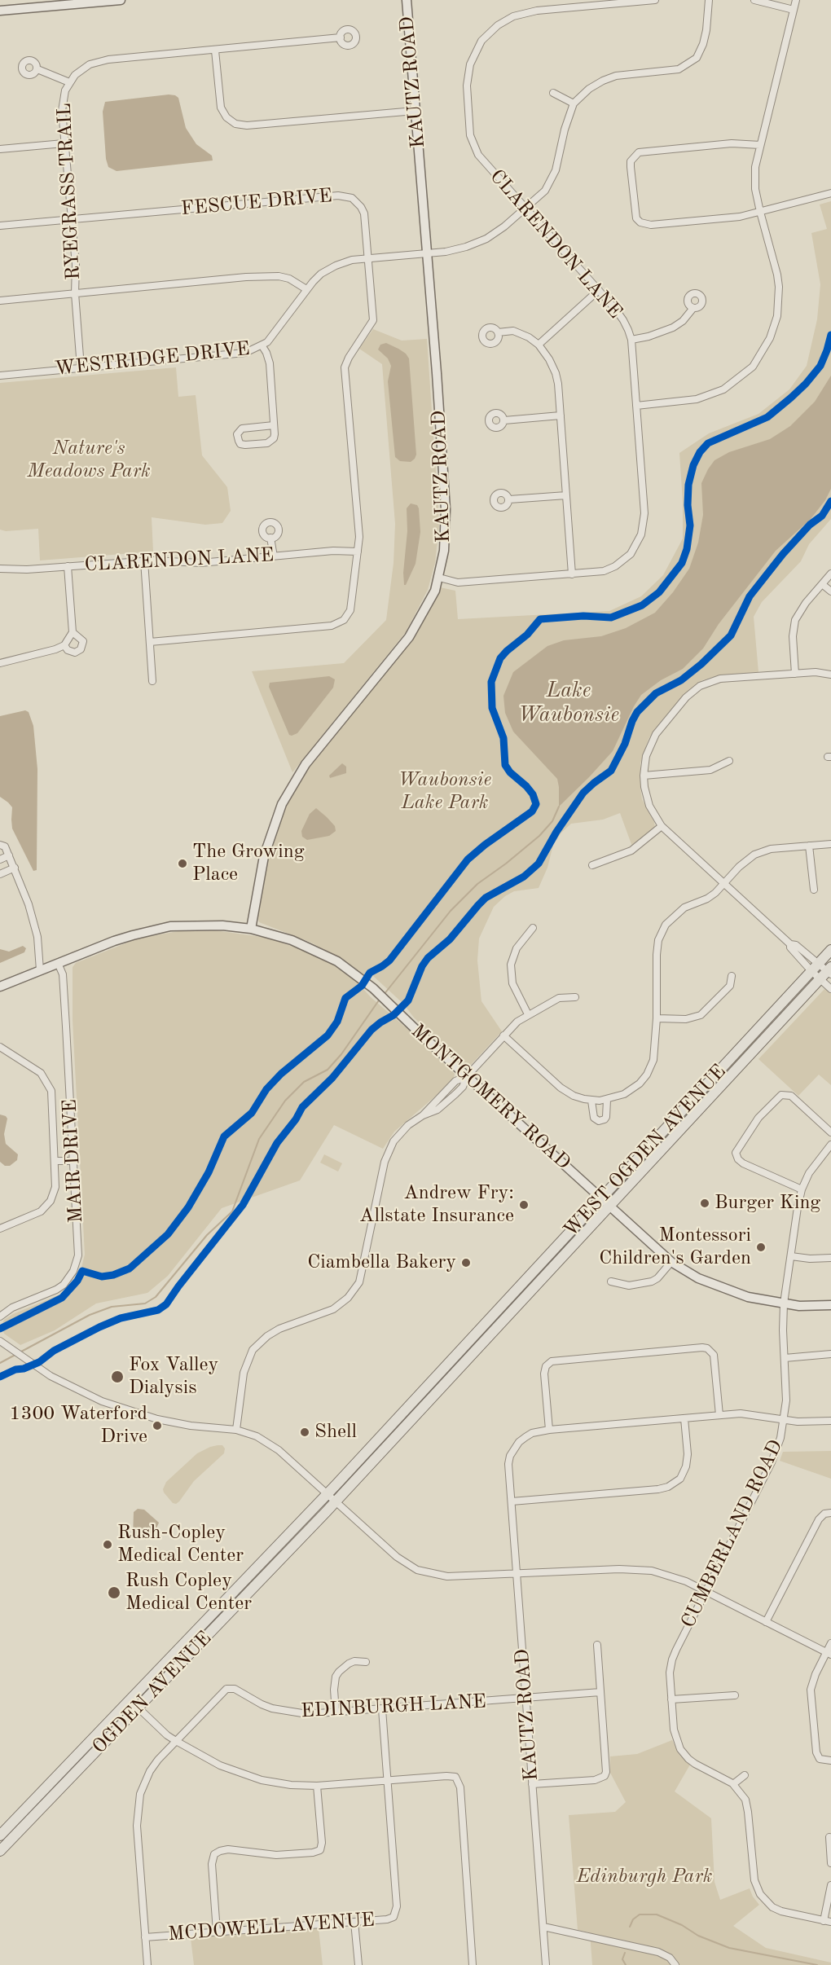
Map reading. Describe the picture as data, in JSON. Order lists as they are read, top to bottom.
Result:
{
  "streets": {
    "main road": ["WEST OGDEN AVENUE", "OGDEN AVENUE"],
    "street": [
      "KAUTZ ROAD",
      "RYEGRASS TRAIL",
      "FESCUE DRIVE",
      "CLARENDON LANE",
      "WESTRIDGE DRIVE",
      "MONTGOMERY ROAD",
      "MAIR DRIVE",
      "CUMBERLAND ROAD",
      "EDINBURGH LANE",
      "MCDOWELL AVENUE"
    ]
  },
  "crossings": [
    ["KAUTZ ROAD", "CLARENDON LANE"],
    ["KAUTZ ROAD", "WESTRIDGE DRIVE"],
    ["KAUTZ ROAD", "MONTGOMERY ROAD"],
    ["KAUTZ ROAD", "EDINBURGH LANE"],
    ["RYEGRASS TRAIL", "FESCUE DRIVE"],
    ["RYEGRASS TRAIL", "WESTRIDGE DRIVE"],
    ["FESCUE DRIVE", "CLARENDON LANE"],
    ["FESCUE DRIVE", "WESTRIDGE DRIVE"],
    ["CLARENDON LANE", "WESTRIDGE DRIVE"],
    ["MONTGOMERY ROAD", "WEST OGDEN AVENUE"],
    ["MONTGOMERY ROAD", "MAIR DRIVE"],
    ["MONTGOMERY ROAD", "CUMBERLAND ROAD"],
    ["WEST OGDEN AVENUE", "OGDEN AVENUE"],
    ["EDINBURGH LANE", "MCDOWELL AVENUE"]
  ],
  "water": ["Lake Waubonsie"],
  "parks": ["Nature's Meadows Park", "Waubonsie Lake Park", "Edinburgh Park"],
  "places": [
    "The Growing Place",
    "Burger King",
    "Andrew Fry: Allstate Insurance",
    "Montessori Children's Garden",
    "Ciambella Bakery",
    "Fox Valley Dialysis",
    "1300 Waterford Drive",
    "Shell",
    "Rush-Copley Medical Center",
    "Rush Copley Medical Center"
  ]
}
